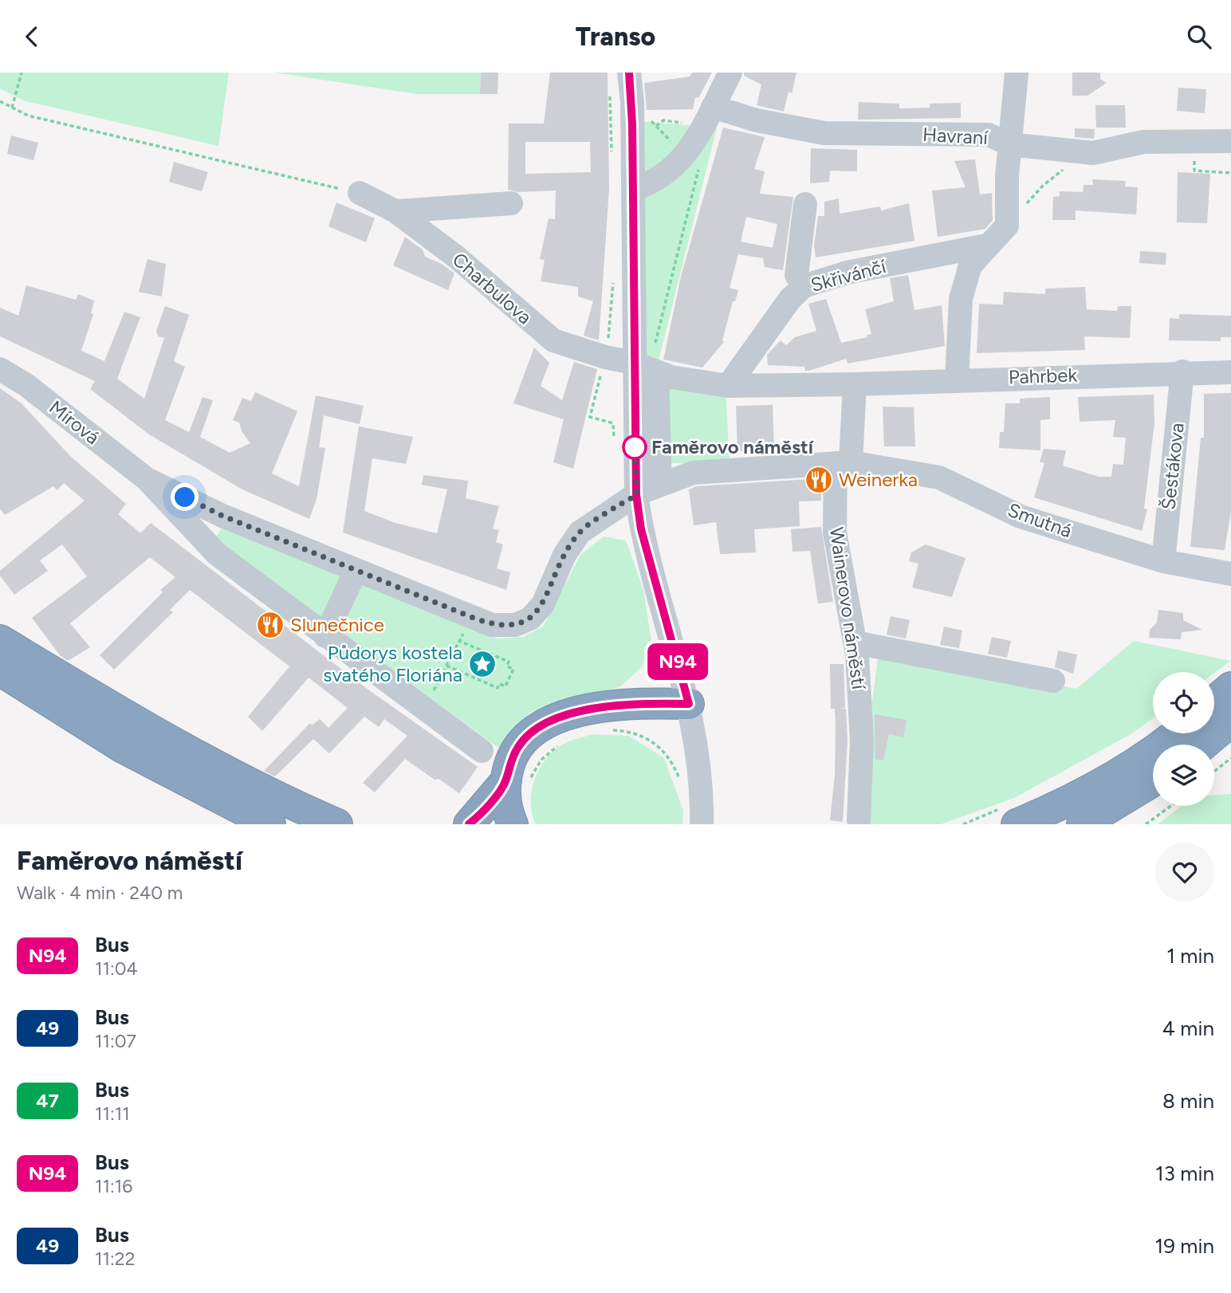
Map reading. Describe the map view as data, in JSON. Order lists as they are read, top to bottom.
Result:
{
  "streets": {
    "street": [
      "Havraní",
      "Skřivánčí",
      "Charbulova",
      "Pahrbek",
      "Mírová",
      "Šestákova",
      "Smutná",
      "Wainerovo náměstí"
    ]
  },
  "crossings": [
    ["Pahrbek", "Šestákova"],
    ["Pahrbek", "Wainerovo náměstí"],
    ["Šestákova", "Smutná"],
    ["Smutná", "Wainerovo náměstí"]
  ],
  "places": {
    "other": ["Faměrovo náměstí"],
    "restaurant": ["Weinerka", "Slunečnice"],
    "place": ["Půdorys kostela svatého Floriána"]
  },
  "lines": ["bus line N94"],
  "page": {
    "header": "Transo",
    "on_map": "N94",
    "heading": ["Faměrovo náměstí", "Walk · 4 min · 240 m"],
    "list": [
      {
        "mark": "N94",
        "name": "Bus",
        "note": "11:04",
        "value": "1 min"
      },
      {
        "mark": "49",
        "name": "Bus",
        "note": "11:07",
        "value": "4 min"
      },
      {
        "mark": "47",
        "name": "Bus",
        "note": "11:11",
        "value": "8 min"
      },
      {
        "mark": "N94",
        "name": "Bus",
        "note": "11:16",
        "value": "13 min"
      },
      {
        "mark": "49",
        "name": "Bus",
        "note": "11:22",
        "value": "19 min"
      }
    ]
  }
}
